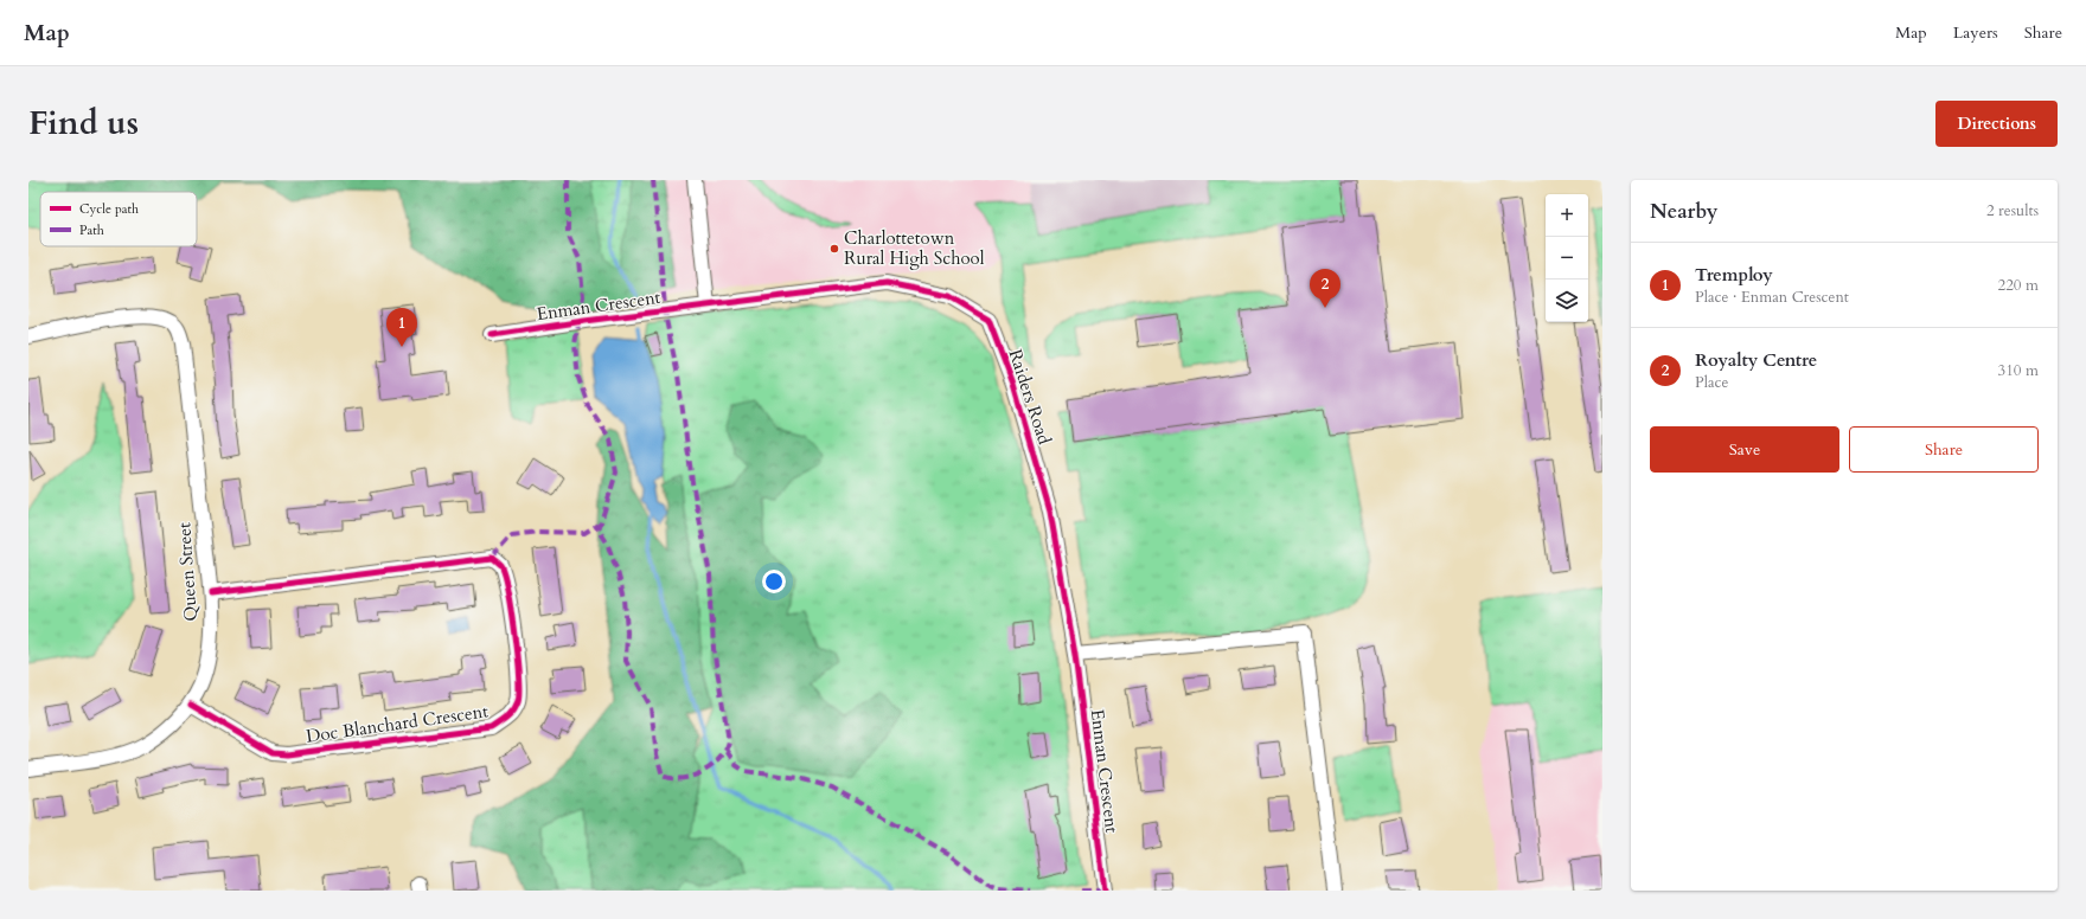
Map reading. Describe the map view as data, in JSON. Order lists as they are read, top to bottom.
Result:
{
  "streets": {
    "street": [
      "Enman Crescent",
      "Raiders Road",
      "Queen Street",
      "Doc Blanchard Crescent"
    ]
  },
  "crossings": [
    ["Enman Crescent", "Raiders Road"],
    ["Queen Street", "Doc Blanchard Crescent"]
  ],
  "places": ["Charlottetown Rural High School"],
  "legend": ["Cycle path", "Path"],
  "page": {
    "header": "Map",
    "nav": ["Map", "Layers", "Share"],
    "title": "Find us",
    "buttons": [
      "Directions",
      ["Save", "Share"]
    ],
    "heading": ["Nearby", "2 results"],
    "map_buttons": ["+", "−"],
    "list": [
      {
        "mark": "1",
        "name": "Tremploy",
        "note": "Place · Enman Crescent",
        "value": "220 m"
      },
      {
        "mark": "2",
        "name": "Royalty Centre",
        "note": "Place",
        "value": "310 m"
      }
    ],
    "pins": ["2", "1"]
  }
}
